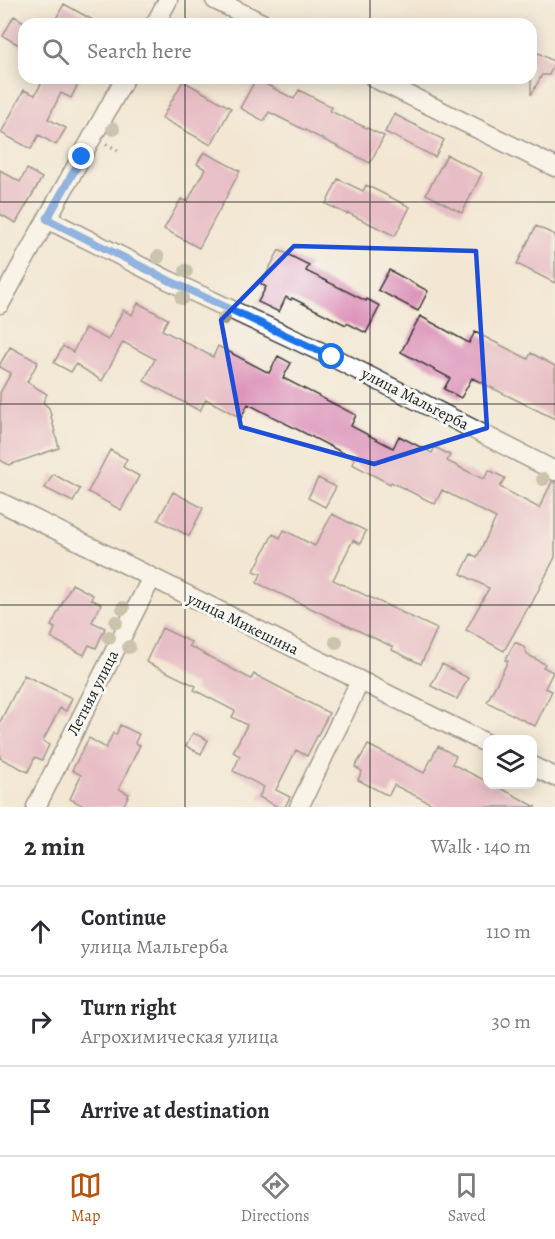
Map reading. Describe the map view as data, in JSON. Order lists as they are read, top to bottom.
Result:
{
  "streets": {
    "street": ["улица Мальгерба", "улица Микешина", "Летняя улица"]
  },
  "crossings": [
    ["улица Микешина", "Летняя улица"]
  ],
  "page": {
    "search": "Search here",
    "heading": ["2 min", "Walk · 140 m"],
    "list": [
      ["Continue", "улица Мальгерба", "110 m"],
      ["Turn right", "Агрохимическая улица", "30 m"],
      "Arrive at destination"
    ],
    "nav": ["Map", "Directions", "Saved"]
  }
}
